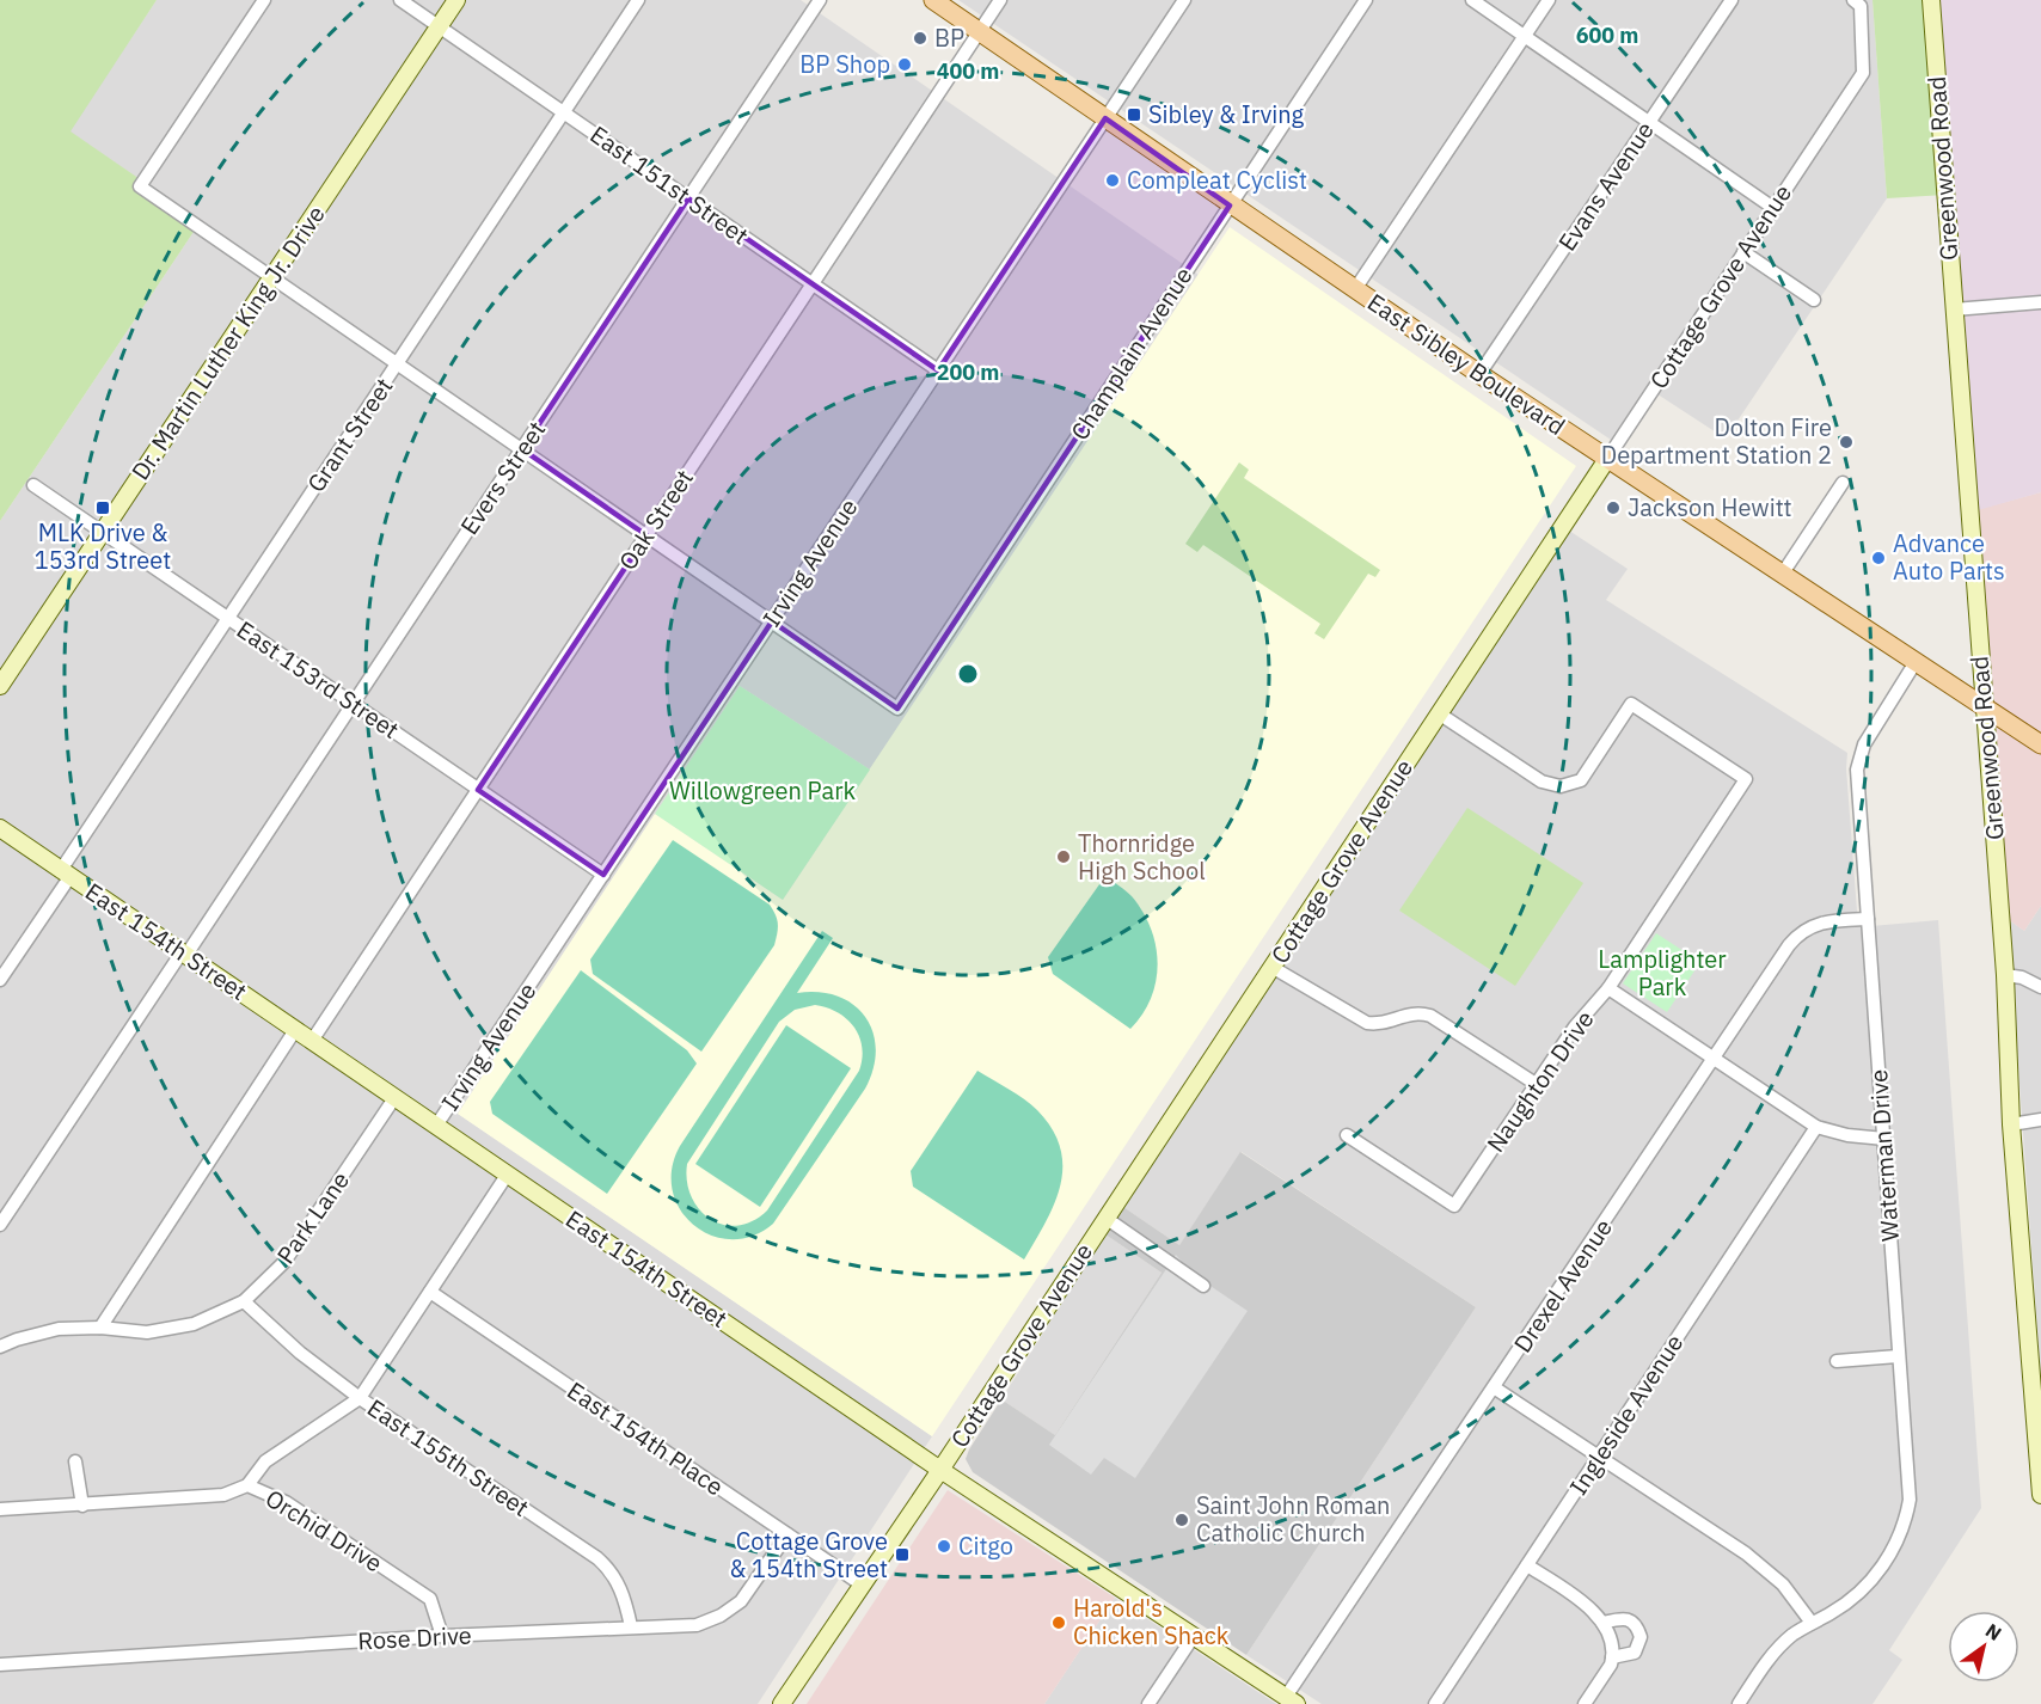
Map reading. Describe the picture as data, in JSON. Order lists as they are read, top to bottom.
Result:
{
  "streets": {
    "main road": ["East Sibley Boulevard"],
    "street": [
      "Greenwood Road",
      "East 151st Street",
      "Evans Avenue",
      "Cottage Grove Avenue",
      "Dr. Martin Luther King Jr. Drive",
      "Champlain Avenue",
      "Grant Street",
      "Evers Street",
      "Oak Street",
      "Irving Avenue",
      "East 153rd Street",
      "East 154th Street",
      "Naughton Drive",
      "Waterman Drive",
      "Park Lane",
      "Drexel Avenue",
      "Ingleside Avenue",
      "East 154th Place",
      "East 155th Street",
      "Orchid Drive",
      "Rose Drive"
    ]
  },
  "crossings": [
    ["Greenwood Road", "East Sibley Boulevard"],
    ["East 151st Street", "Dr. Martin Luther King Jr. Drive"],
    ["East 151st Street", "Grant Street"],
    ["East 151st Street", "Evers Street"],
    ["East 151st Street", "Oak Street"],
    ["East 151st Street", "Irving Avenue"],
    ["Evans Avenue", "East Sibley Boulevard"],
    ["Cottage Grove Avenue", "East Sibley Boulevard"],
    ["Cottage Grove Avenue", "East 154th Street"],
    ["Cottage Grove Avenue", "Naughton Drive"],
    ["Cottage Grove Avenue", "East 154th Place"],
    ["Dr. Martin Luther King Jr. Drive", "East 153rd Street"],
    ["Champlain Avenue", "East Sibley Boulevard"],
    ["Champlain Avenue", "Irving Avenue"],
    ["East Sibley Boulevard", "Oak Street"],
    ["East Sibley Boulevard", "Irving Avenue"],
    ["East Sibley Boulevard", "Waterman Drive"],
    ["Grant Street", "East 153rd Street"],
    ["Grant Street", "East 154th Street"],
    ["Evers Street", "East 153rd Street"],
    ["Evers Street", "East 154th Street"],
    ["Oak Street", "East 153rd Street"],
    ["Oak Street", "East 154th Street"],
    ["Irving Avenue", "East 153rd Street"],
    ["Irving Avenue", "East 154th Street"],
    ["East 154th Street", "Park Lane"],
    ["East 154th Street", "Drexel Avenue"],
    ["Waterman Drive", "Drexel Avenue"],
    ["Park Lane", "East 155th Street"],
    ["East 154th Place", "Rose Drive"],
    ["East 155th Street", "Rose Drive"],
    ["Orchid Drive", "Rose Drive"]
  ],
  "parks": ["Willowgreen Park", "Lamplighter Park"],
  "places": {
    "other": [
      "BP",
      "BP Shop",
      "Compleat Cyclist",
      "Dolton Fire Department Station 2",
      "Jackson Hewitt",
      "Advance Auto Parts",
      "Thornridge High School",
      "Saint John Roman Catholic Church",
      "Citgo",
      "Harold's Chicken Shack"
    ],
    "transit": ["Sibley & Irving", "MLK Drive & 153rd Street", "Cottage Grove & 154th Street"]
  },
  "north": "top right",
  "rings": ["600 m", "400 m", "200 m"]
}
